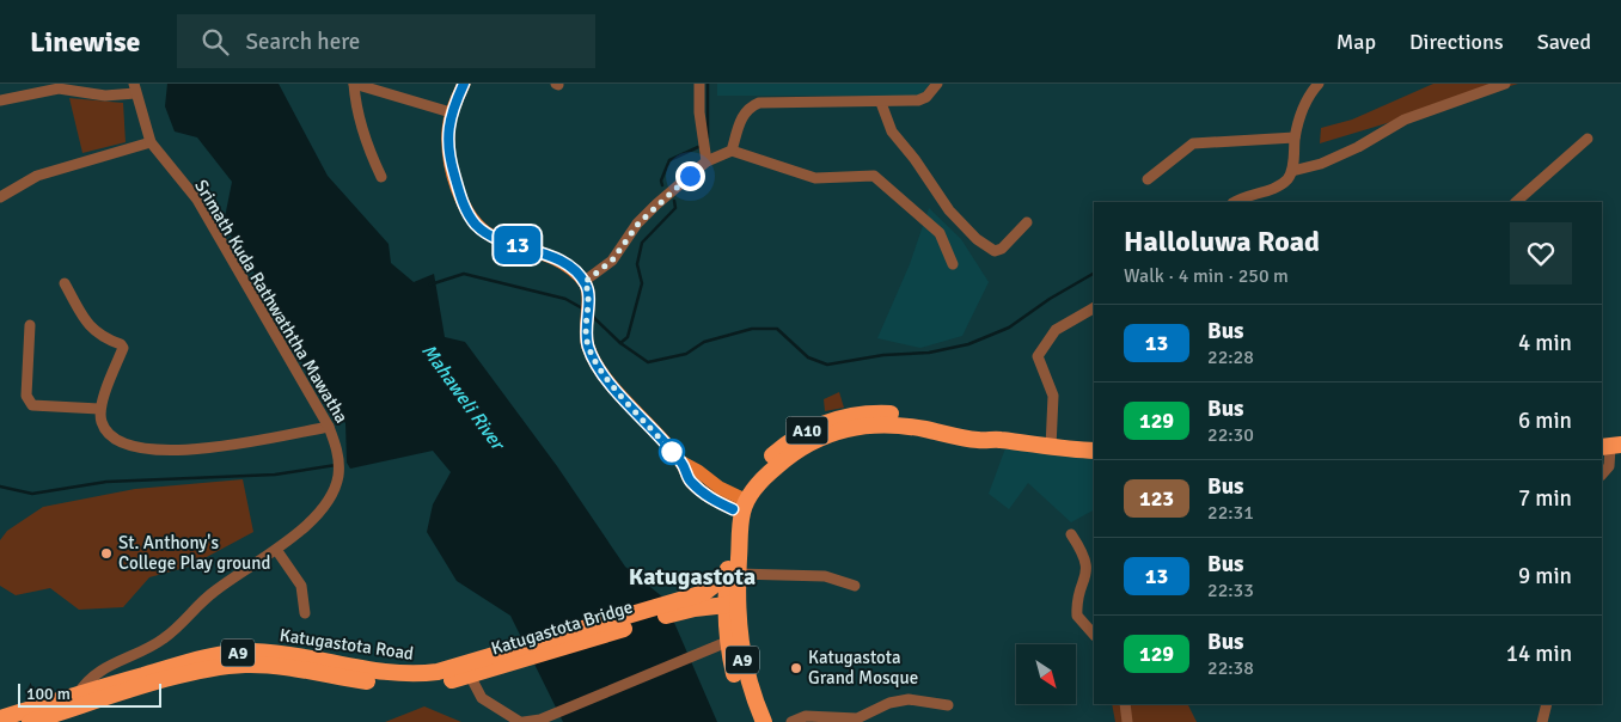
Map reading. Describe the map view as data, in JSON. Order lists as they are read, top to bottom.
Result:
{
  "streets": {
    "highway": [
      "A10",
      "Katugastota Bridge",
      "Katugastota Road",
      "A9"
    ],
    "street": ["Srimath Kuda Rathwaththa Mawatha"]
  },
  "crossings": [
    ["Katugastota Bridge", "Katugastota Road"]
  ],
  "districts": ["Katugastota"],
  "water": ["Mahaweli River"],
  "places": ["St. Anthony's College Play ground", "Katugastota Grand Mosque"],
  "lines": ["bus line 13"],
  "scale_bar": "100 m",
  "north": "bottom right",
  "page": {
    "header": "Linewise",
    "search": "Search here",
    "nav": ["Map", "Directions", "Saved"],
    "on_map": "13",
    "heading": ["Halloluwa Road", "Walk · 4 min · 250 m"],
    "list": [
      {
        "mark": "13",
        "name": "Bus",
        "note": "22:28",
        "value": "4 min"
      },
      {
        "mark": "129",
        "name": "Bus",
        "note": "22:30",
        "value": "6 min"
      },
      {
        "mark": "123",
        "name": "Bus",
        "note": "22:31",
        "value": "7 min"
      },
      {
        "mark": "13",
        "name": "Bus",
        "note": "22:33",
        "value": "9 min"
      },
      {
        "mark": "129",
        "name": "Bus",
        "note": "22:38",
        "value": "14 min"
      }
    ],
    "scale": "100 m"
  }
}
